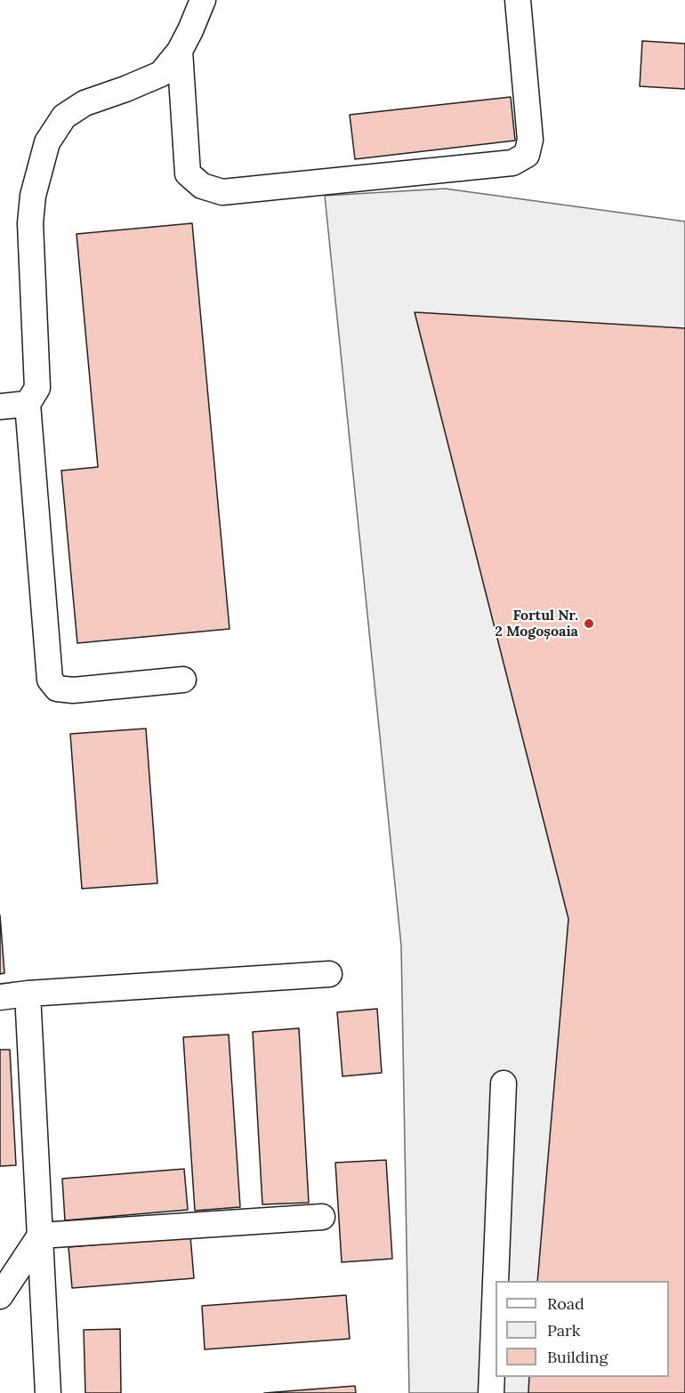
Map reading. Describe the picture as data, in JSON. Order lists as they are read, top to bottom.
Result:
{
  "places": ["Fortul Nr. 2 Mogoșoaia"],
  "legend": ["Road", "Park", "Building"]
}
